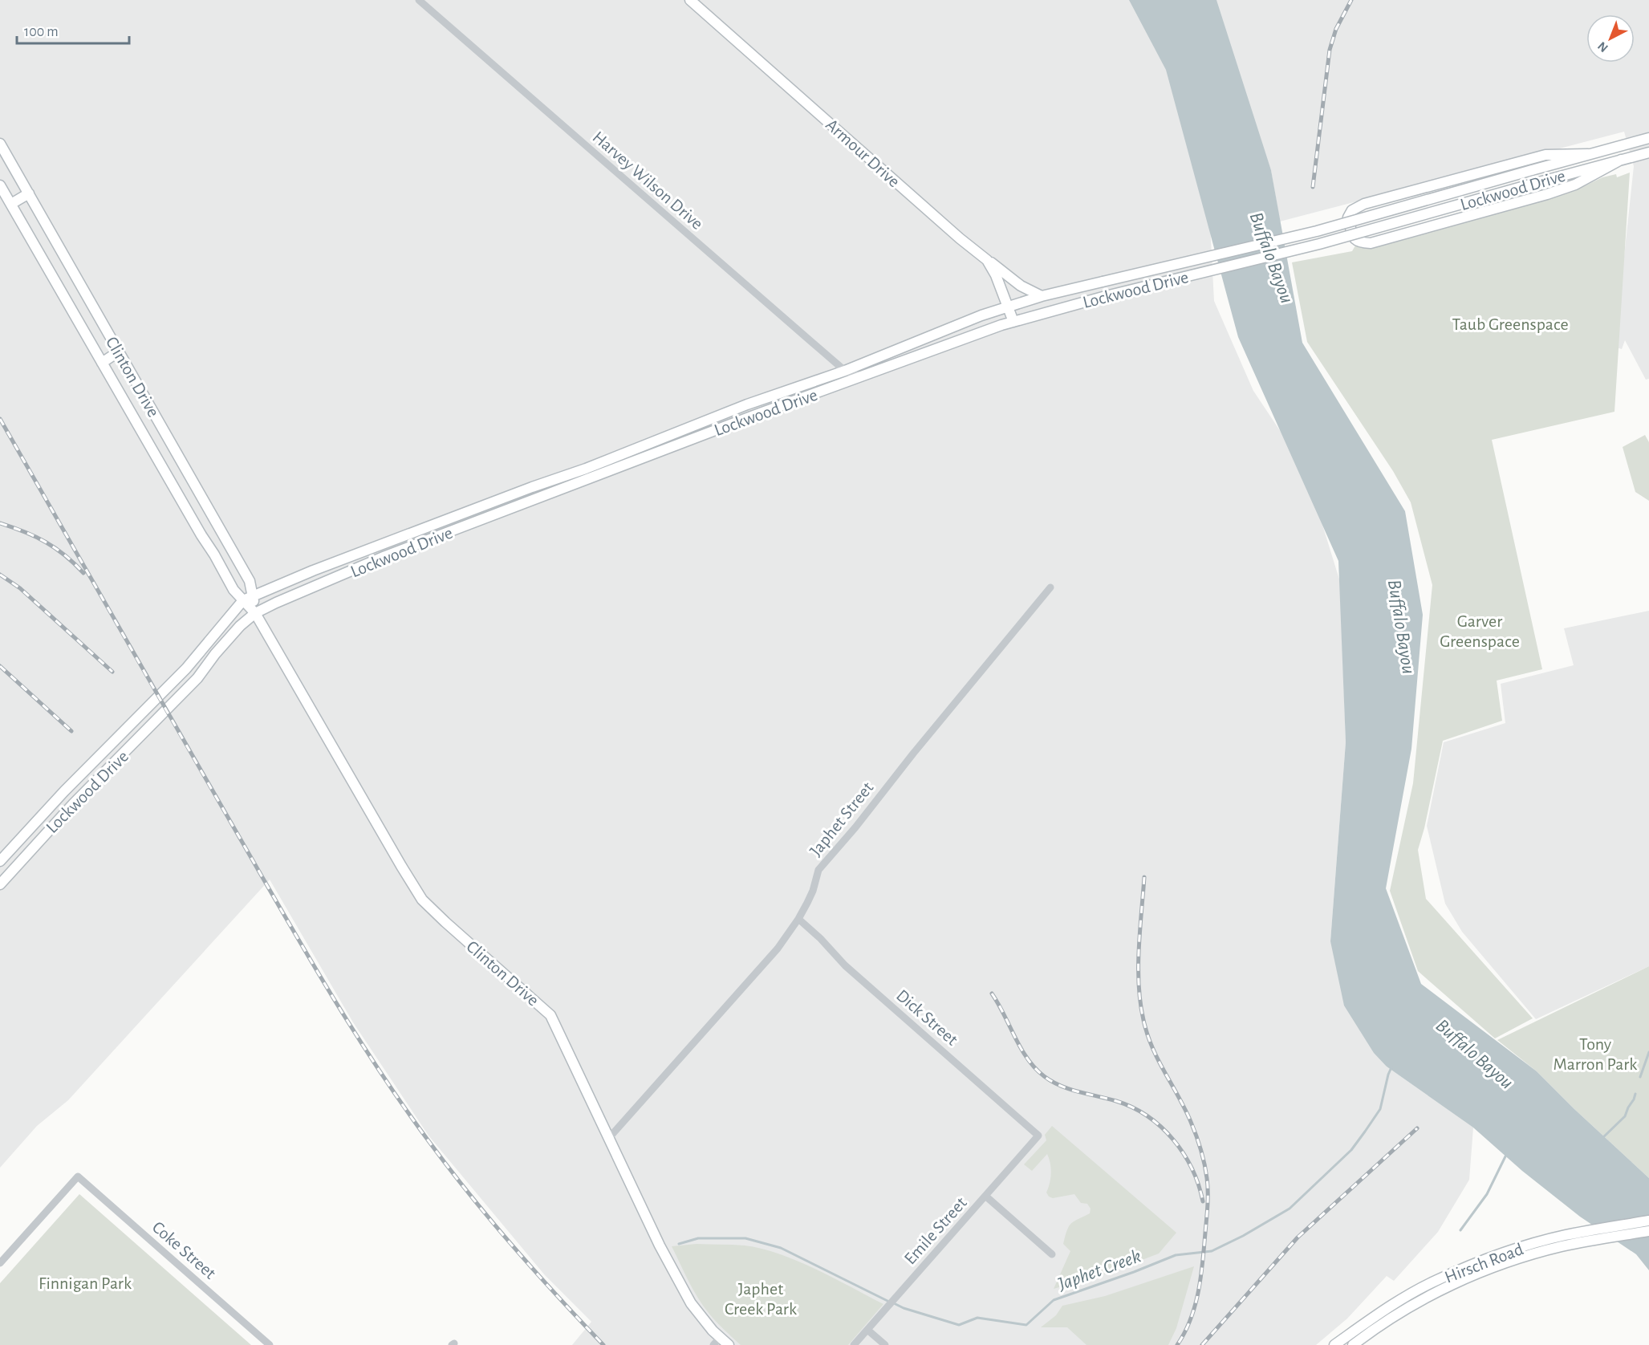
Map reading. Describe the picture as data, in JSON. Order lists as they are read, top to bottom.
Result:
{
  "streets": {
    "main road": [
      "Armour Drive",
      "Lockwood Drive",
      "Clinton Drive",
      "Hirsch Road"
    ],
    "street": [
      "Harvey Wilson Drive",
      "Japhet Street",
      "Dick Street",
      "Emile Street",
      "Coke Street"
    ]
  },
  "crossings": [
    ["Armour Drive", "Lockwood Drive"],
    ["Harvey Wilson Drive", "Lockwood Drive"],
    ["Lockwood Drive", "Clinton Drive"],
    ["Clinton Drive", "Japhet Street"],
    ["Japhet Street", "Dick Street"],
    ["Dick Street", "Emile Street"]
  ],
  "water": ["Buffalo Bayou", "Japhet Creek"],
  "parks": [
    "Taub Greenspace",
    "Garver Greenspace",
    "Tony Marron Park",
    "Finnigan Park",
    "Japhet Creek Park"
  ],
  "scale_bar": "100 m",
  "north": "bottom left"
}
